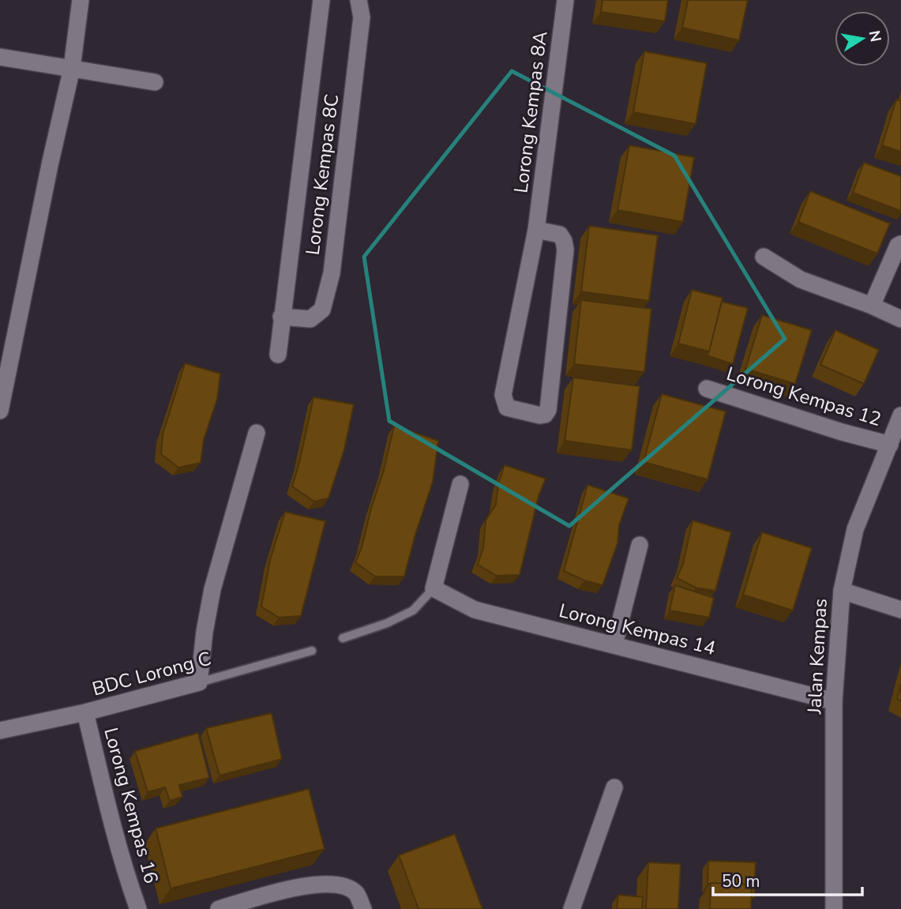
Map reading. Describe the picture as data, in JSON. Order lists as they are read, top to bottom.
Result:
{
  "streets": {
    "street": [
      "Lorong Kempas 8A",
      "Lorong Kempas 8C",
      "Lorong Kempas 12",
      "Lorong Kempas 14",
      "Jalan Kempas",
      "BDC Lorong C",
      "Lorong Kempas 16"
    ]
  },
  "crossings": [
    ["Lorong Kempas 12", "Jalan Kempas"],
    ["Lorong Kempas 14", "Jalan Kempas"],
    ["BDC Lorong C", "Lorong Kempas 16"]
  ],
  "scale_bar": "50 m",
  "north": "right"
}
